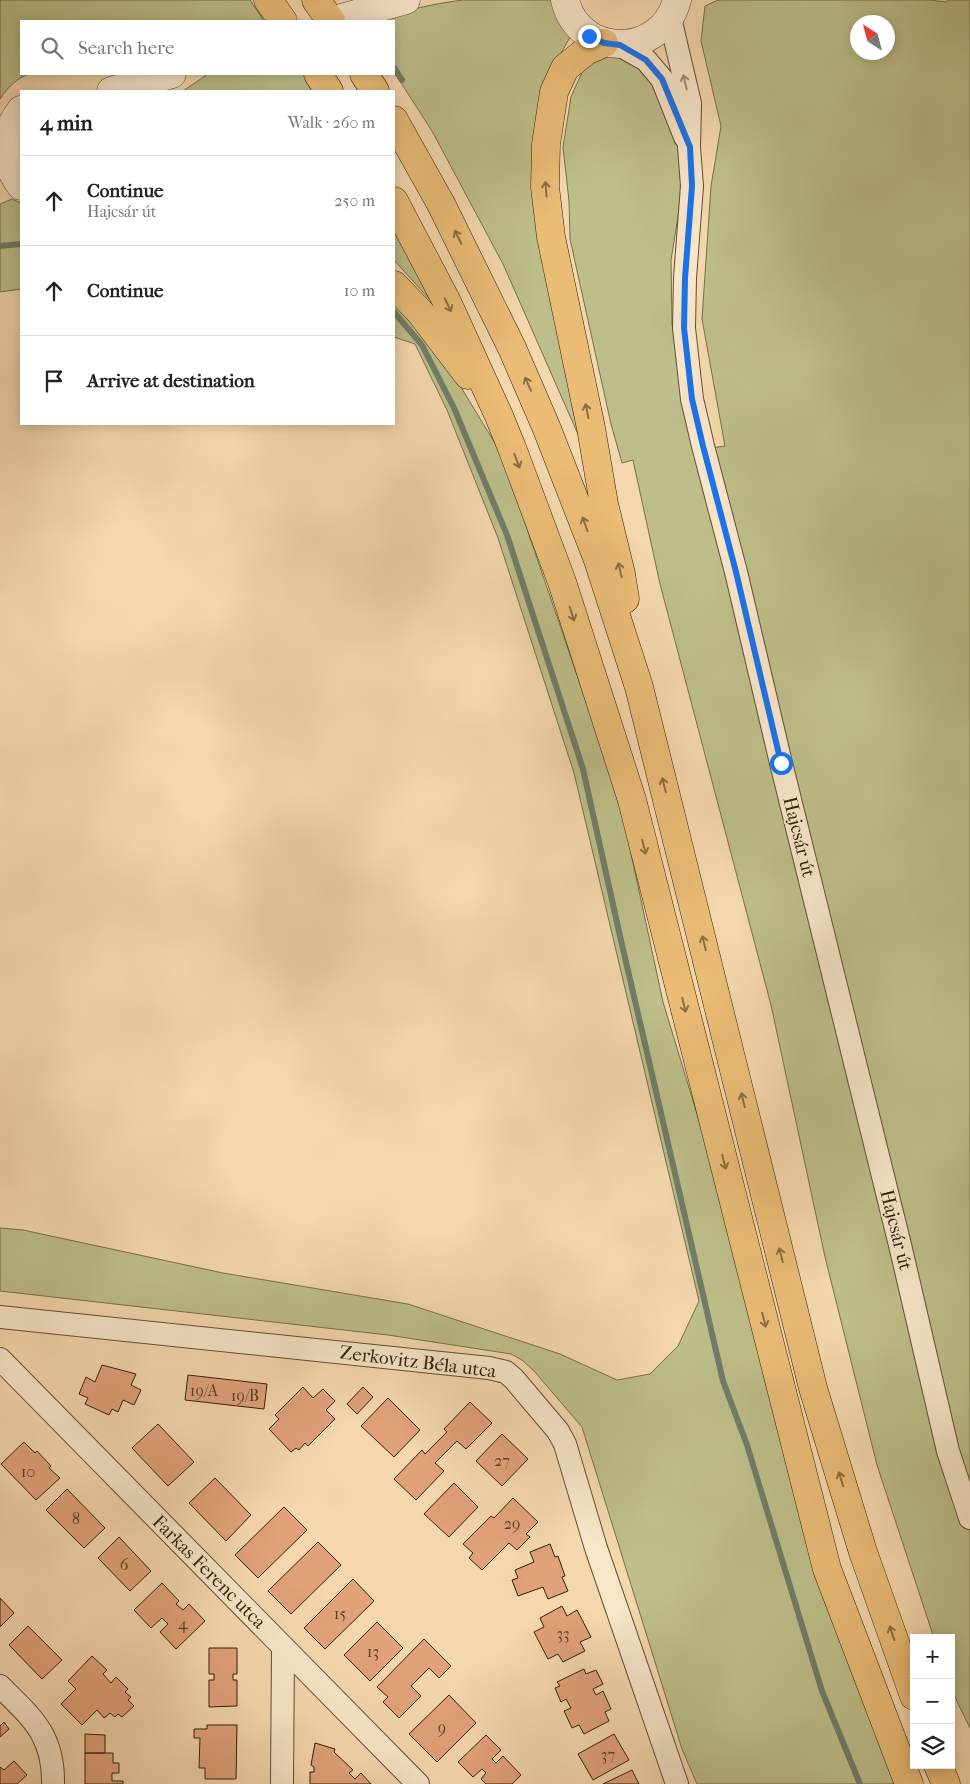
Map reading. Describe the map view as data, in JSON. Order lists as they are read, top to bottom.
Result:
{
  "streets": {
    "street": ["Hajcsár út", "Zerkovitz Béla utca", "Farkas Ferenc utca"]
  },
  "house_numbers": [
    "19/A",
    "19/B",
    "27",
    "10",
    "8",
    "29",
    "6",
    "15",
    "4",
    "33",
    "13",
    "9",
    "37"
  ],
  "north": "top left",
  "page": {
    "search": "Search here",
    "heading": ["4 min", "Walk · 260 m"],
    "list": [
      ["Continue", "Hajcsár út", "250 m"],
      ["Continue", "10 m"],
      "Arrive at destination"
    ],
    "map_buttons": ["+", "−"]
  }
}
